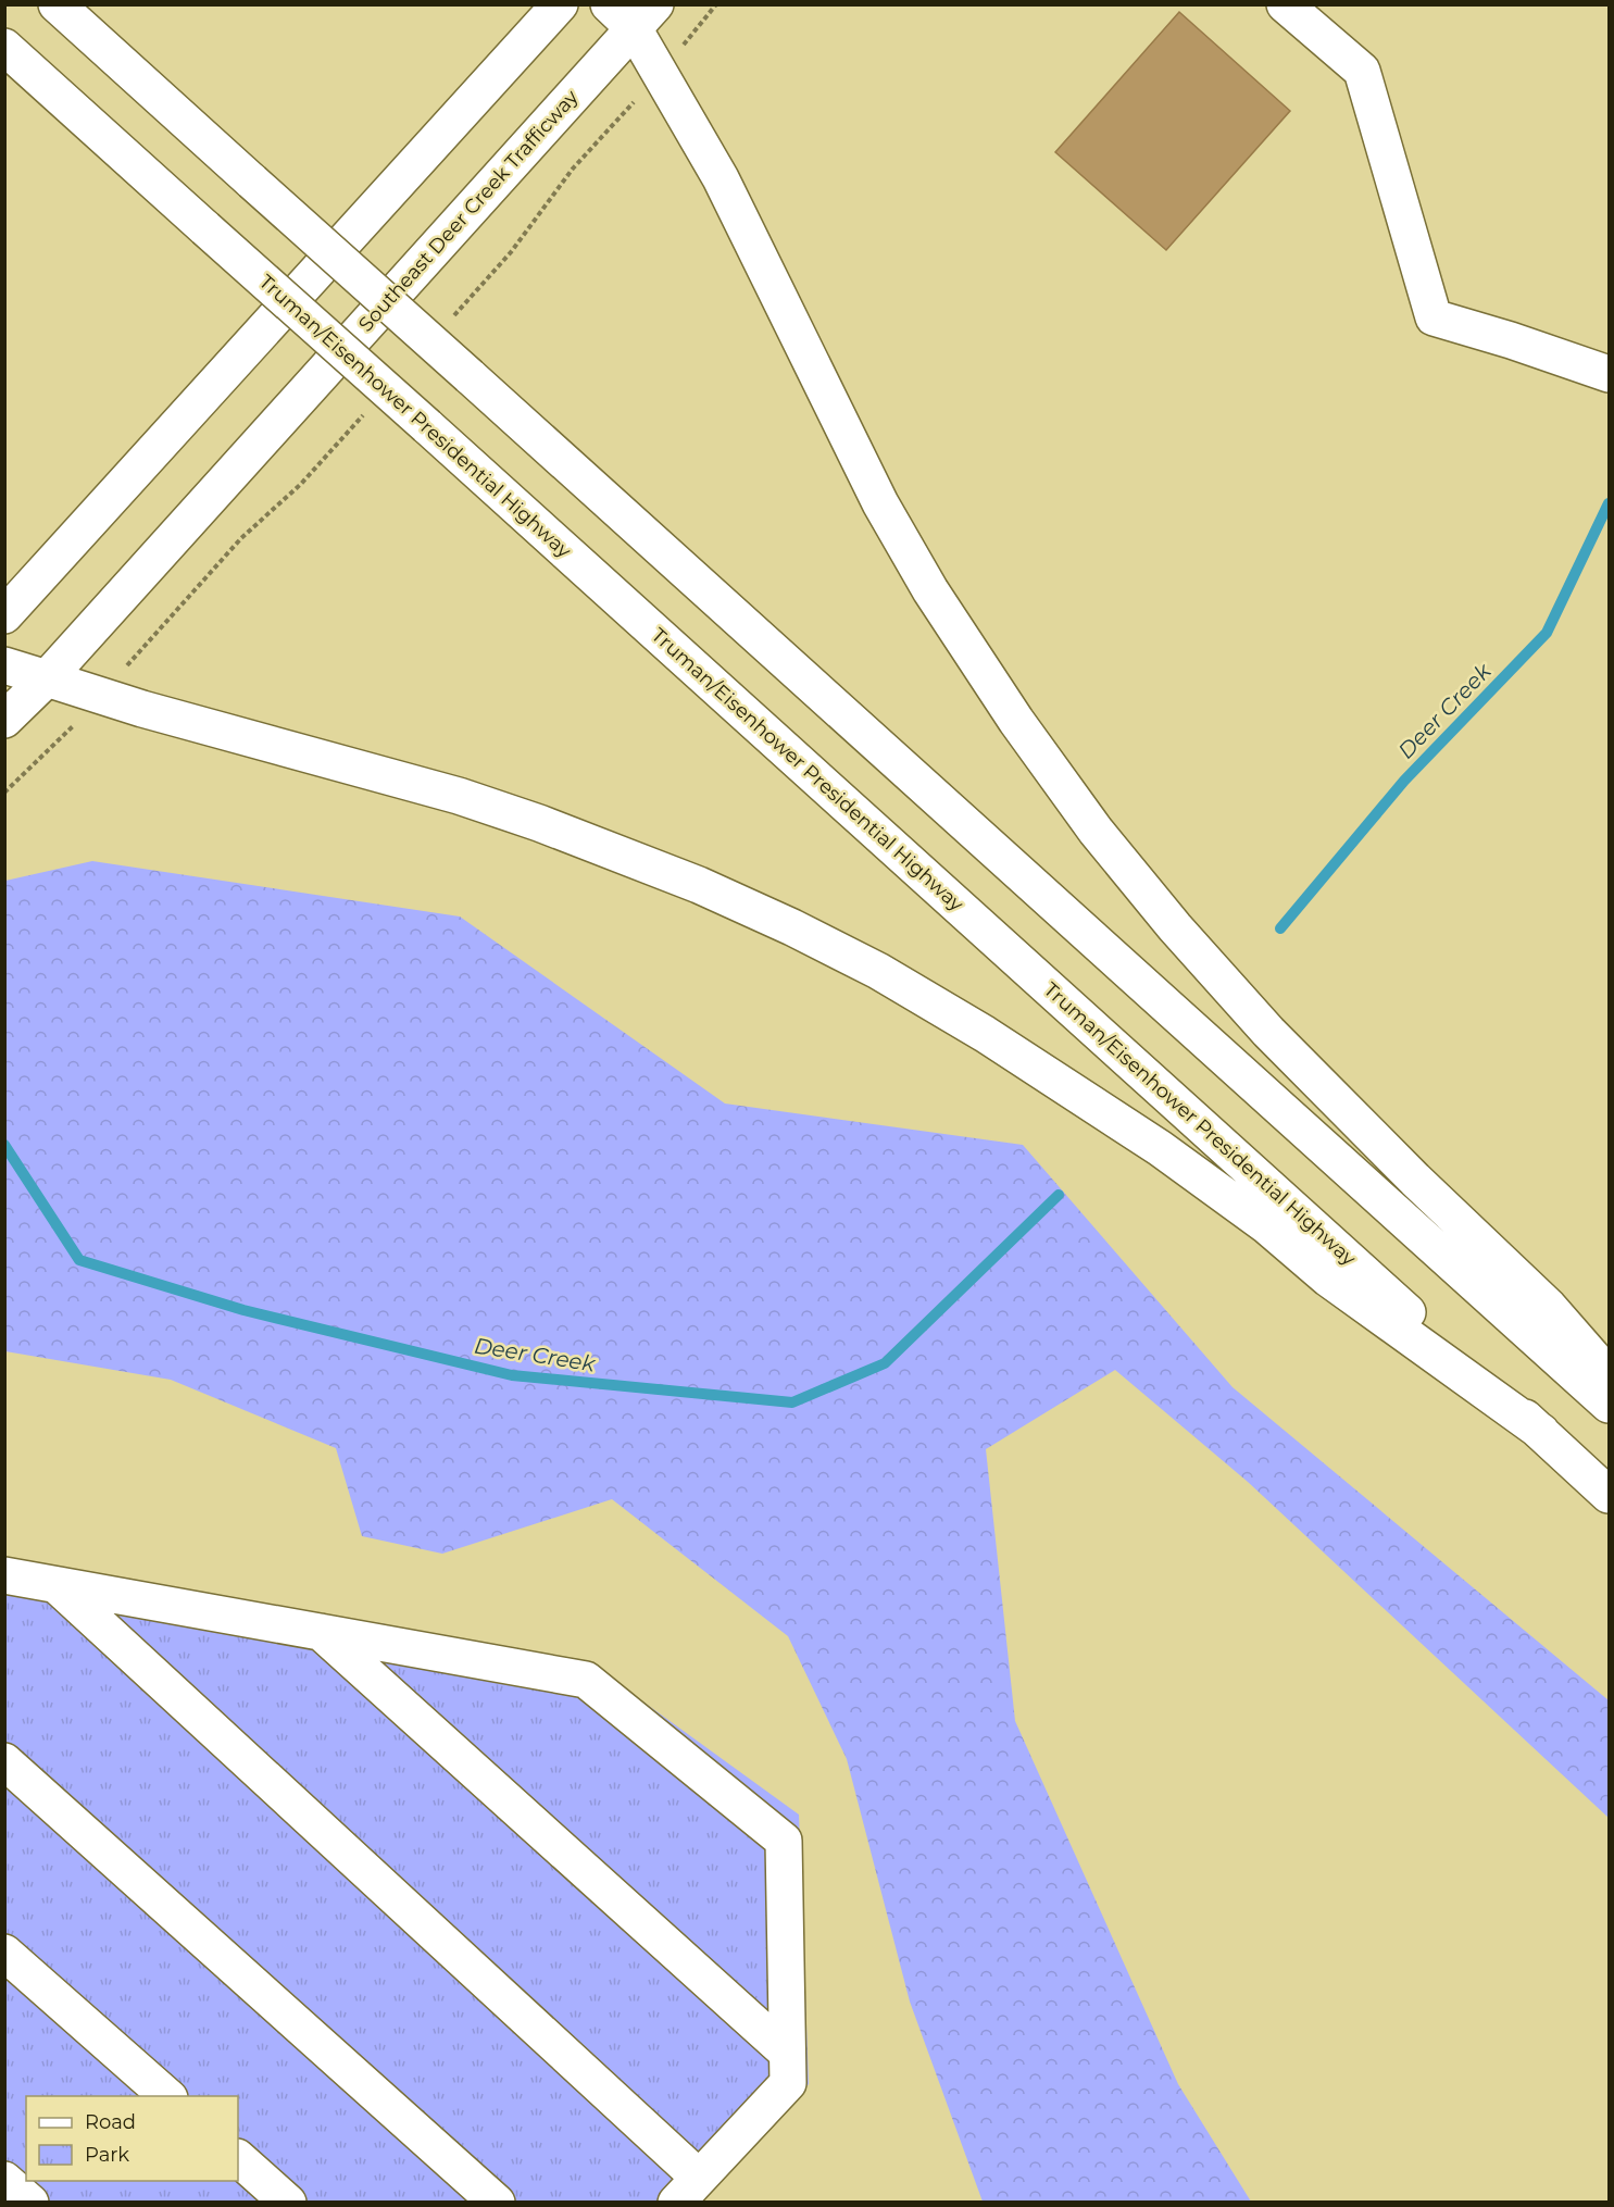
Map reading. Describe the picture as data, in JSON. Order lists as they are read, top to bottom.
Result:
{
  "streets": {
    "main road": ["Southeast Deer Creek Trafficway", "Truman/Eisenhower Presidential Highway"]
  },
  "water": ["Deer Creek"],
  "legend": ["Road", "Park"]
}
